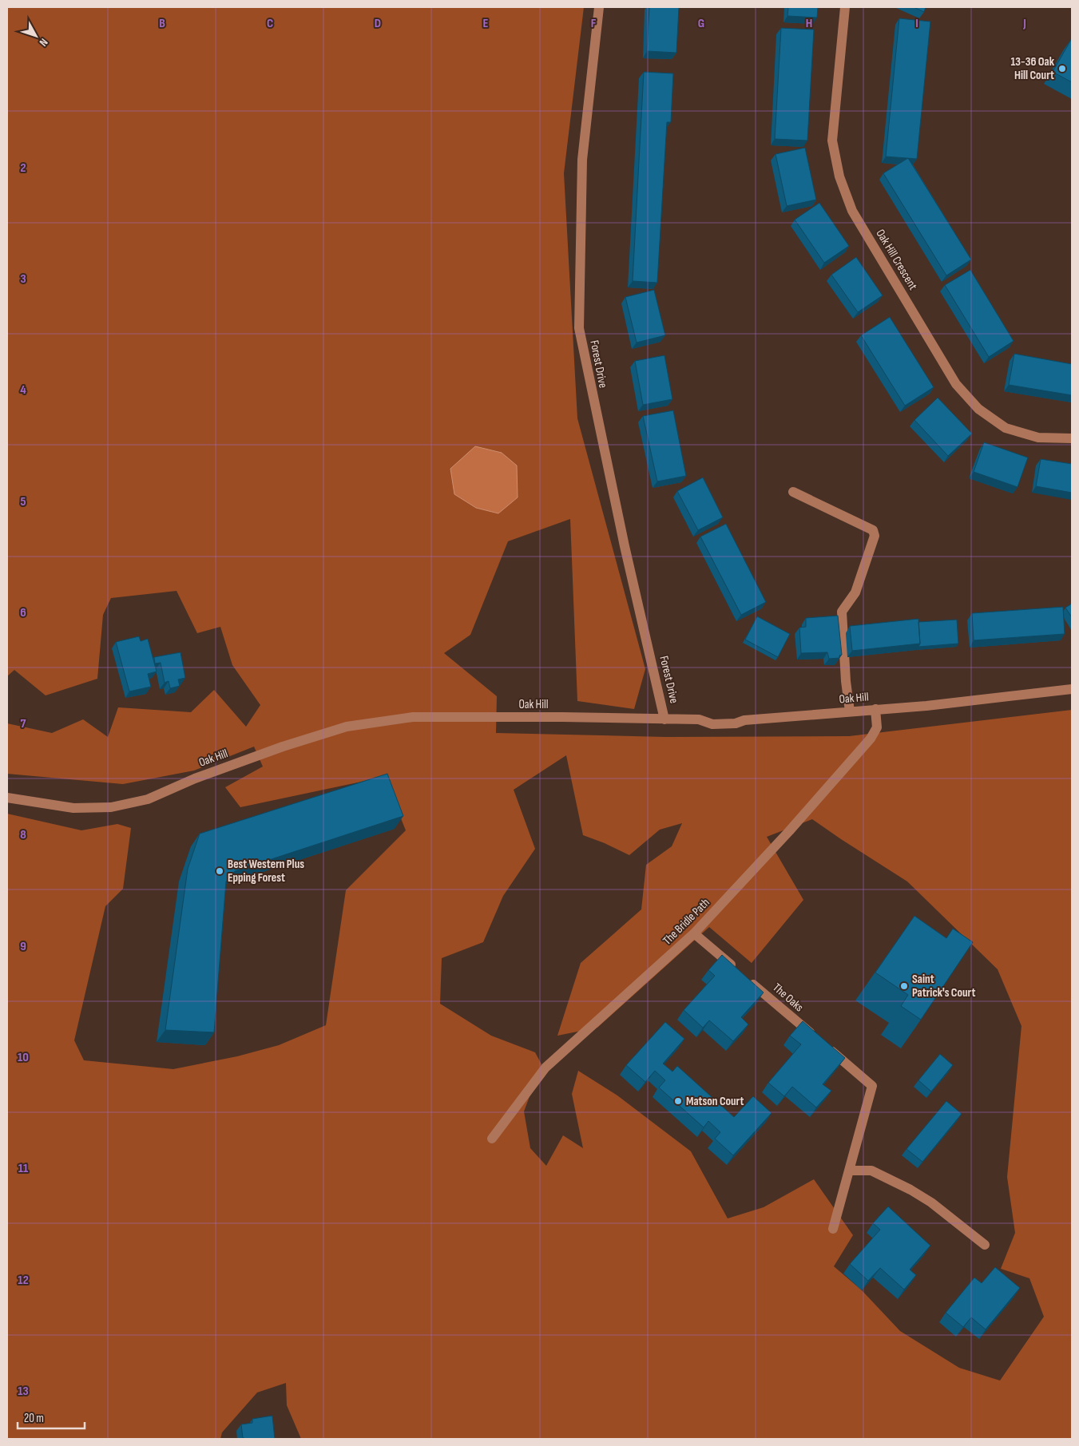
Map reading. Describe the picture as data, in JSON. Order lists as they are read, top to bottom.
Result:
{
  "streets": {
    "street": [
      "Oak Hill Crescent",
      "Forest Drive",
      "Oak Hill",
      "The Bridle Path",
      "The Oaks"
    ]
  },
  "crossings": [
    ["Forest Drive", "Oak Hill"],
    ["Oak Hill", "The Bridle Path"]
  ],
  "places": [
    "13-36 Oak Hill Court",
    "Best Western Plus Epping Forest",
    "Saint Patrick's Court",
    "Matson Court"
  ],
  "scale_bar": "20 m",
  "north": "bottom right",
  "grid": {
    "columns": [
      "B",
      "C",
      "D",
      "E",
      "F",
      "G",
      "H",
      "I",
      "J"
    ],
    "rows": [
      "2",
      "3",
      "4",
      "5",
      "6",
      "7",
      "8",
      "9",
      "10",
      "11",
      "12",
      "13"
    ]
  }
}
